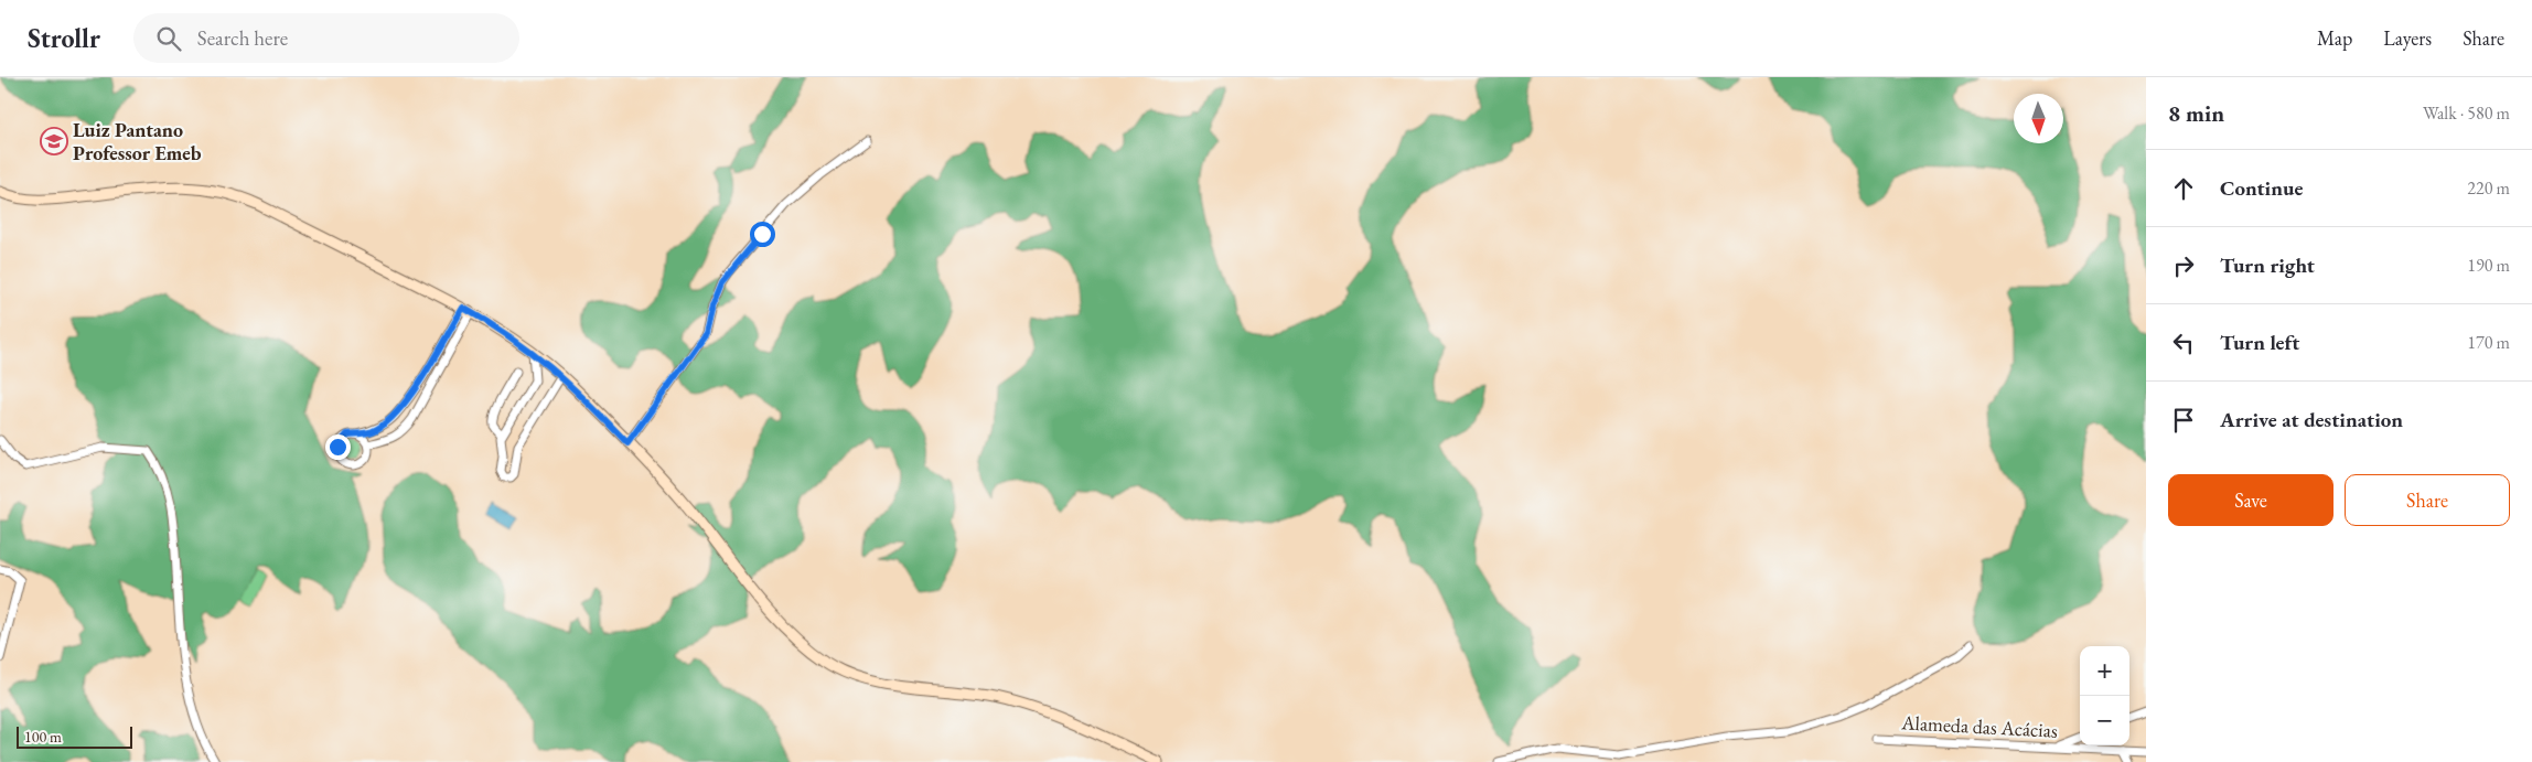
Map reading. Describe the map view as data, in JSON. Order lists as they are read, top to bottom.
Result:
{
  "streets": {
    "street": ["Alameda das Acácias"]
  },
  "places": {
    "school or university": ["Luiz Pantano Professor Emeb"]
  },
  "scale_bar": "100 m",
  "north": "bottom",
  "page": {
    "header": "Strollr",
    "search": "Search here",
    "nav": ["Map", "Layers", "Share"],
    "heading": ["8 min", "Walk · 580 m"],
    "list": [
      ["Continue", "220 m"],
      ["Turn right", "190 m"],
      ["Turn left", "170 m"],
      "Arrive at destination"
    ],
    "buttons": ["Save", "Share"],
    "map_buttons": ["+", "−"],
    "scale": "100 m"
  }
}
